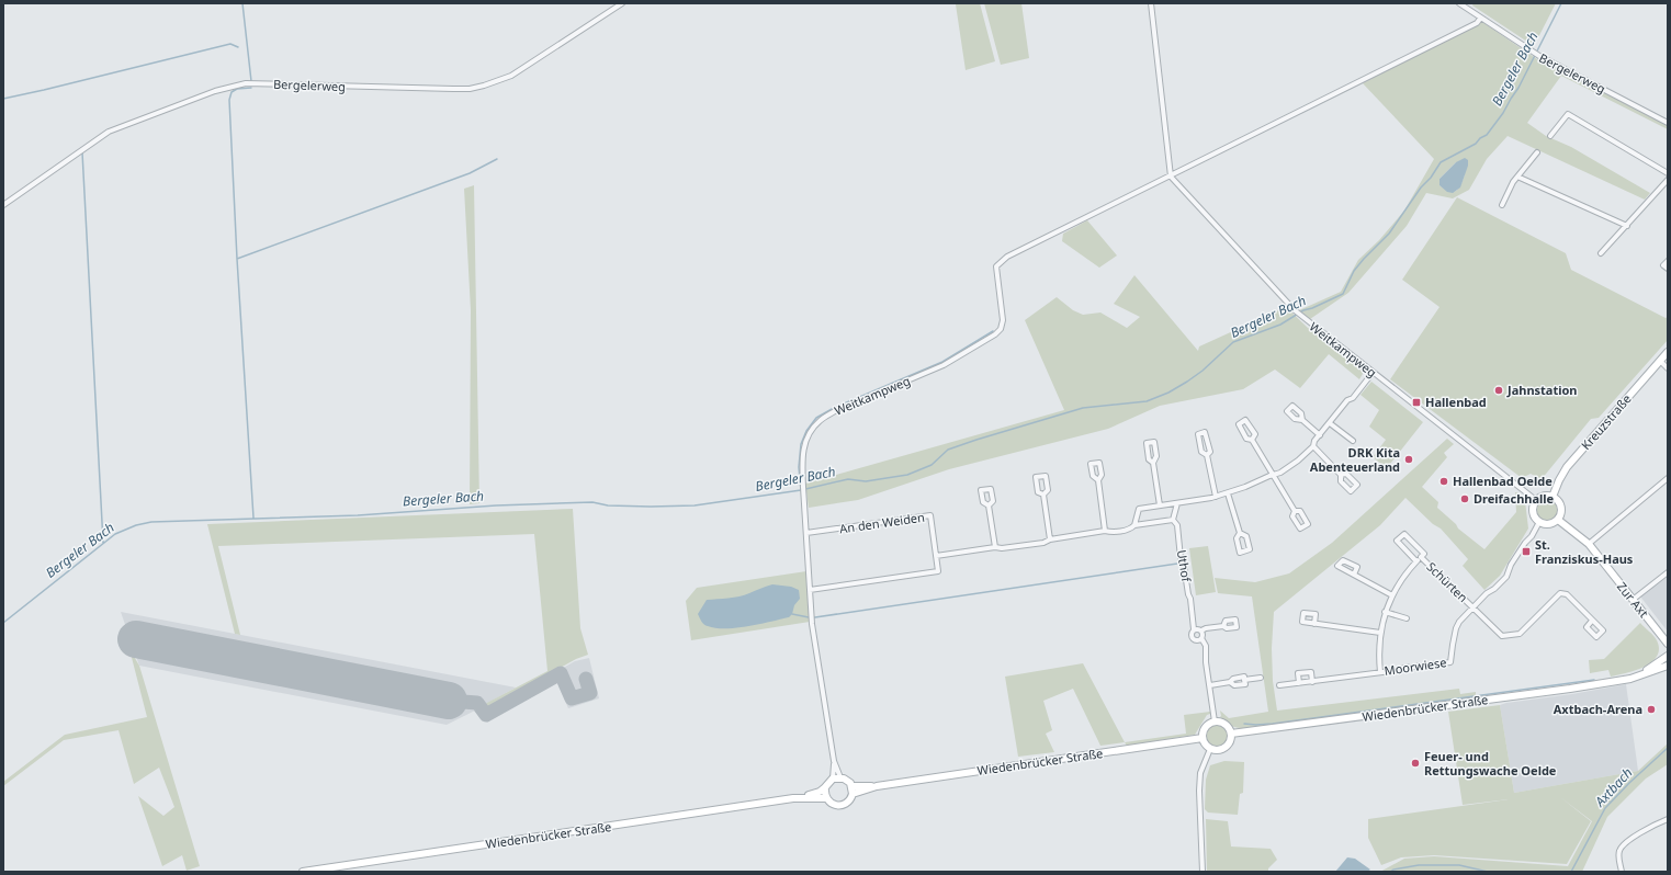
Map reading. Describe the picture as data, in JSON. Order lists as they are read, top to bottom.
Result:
{
  "streets": {
    "street": [
      "Bergelerweg",
      "Weitkampweg",
      "Kreuzstraße",
      "An den Weiden",
      "Uthof",
      "Schürten",
      "Zur Axt",
      "Moorwiese",
      "Wiedenbrücker Straße"
    ]
  },
  "crossings": [
    ["Bergelerweg", "Weitkampweg"],
    ["Weitkampweg", "Kreuzstraße"],
    ["Weitkampweg", "An den Weiden"],
    ["Weitkampweg", "Zur Axt"],
    ["Weitkampweg", "Moorwiese"],
    ["Kreuzstraße", "Zur Axt"],
    ["Kreuzstraße", "Moorwiese"],
    ["Schürten", "Moorwiese"],
    ["Zur Axt", "Moorwiese"]
  ],
  "water": ["Bergeler Bach", "Axtbach"],
  "places": {
    "other": [
      "Jahnstation",
      "DRK Kita Abenteuerland",
      "Hallenbad Oelde",
      "Dreifachhalle",
      "Axtbach-Arena",
      "Feuer- und Rettungswache Oelde"
    ],
    "transit": ["Hallenbad", "St. Franziskus-Haus"]
  }
}
